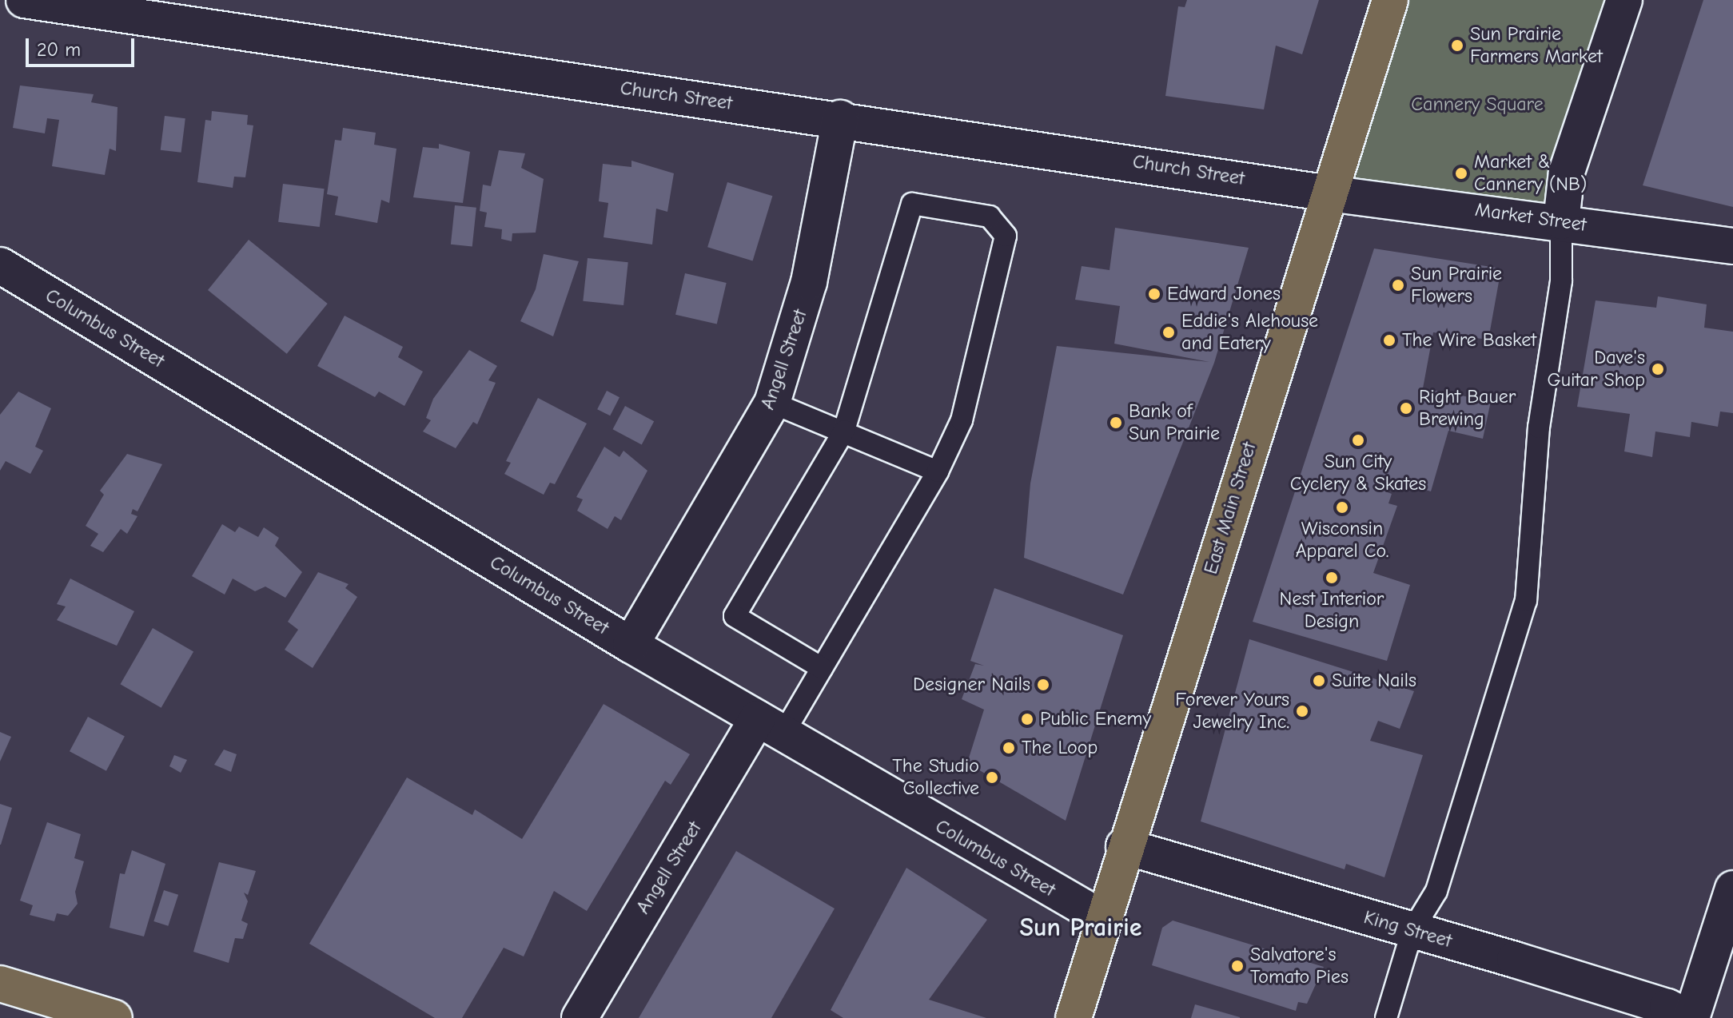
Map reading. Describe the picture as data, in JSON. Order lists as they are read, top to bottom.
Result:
{
  "streets": {
    "main road": ["East Main Street"],
    "street": [
      "Church Street",
      "Market Street",
      "Columbus Street",
      "Angell Street",
      "King Street"
    ]
  },
  "crossings": [
    ["Church Street", "Market Street"],
    ["Church Street", "Angell Street"],
    ["Church Street", "East Main Street"],
    ["Market Street", "East Main Street"],
    ["Columbus Street", "Angell Street"],
    ["Columbus Street", "East Main Street"],
    ["East Main Street", "King Street"]
  ],
  "districts": ["Sun Prairie"],
  "parks": ["Cannery Square"],
  "places": [
    "Sun Prairie Farmers Market",
    "Market & Cannery (NB)",
    "Sun Prairie Flowers",
    "Edward Jones",
    "Eddie's Alehouse and Eatery",
    "The Wire Basket",
    "Dave's Guitar Shop",
    "Right Bauer Brewing",
    "Bank of Sun Prairie",
    "Sun City Cyclery & Skates",
    "Wisconsin Apparel Co.",
    "Nest Interior Design",
    "Suite Nails",
    "Designer Nails",
    "Forever Yours Jewelry Inc.",
    "Public Enemy",
    "The Loop",
    "The Studio Collective",
    "Salvatore's Tomato Pies"
  ],
  "scale_bar": "20 m"
}
